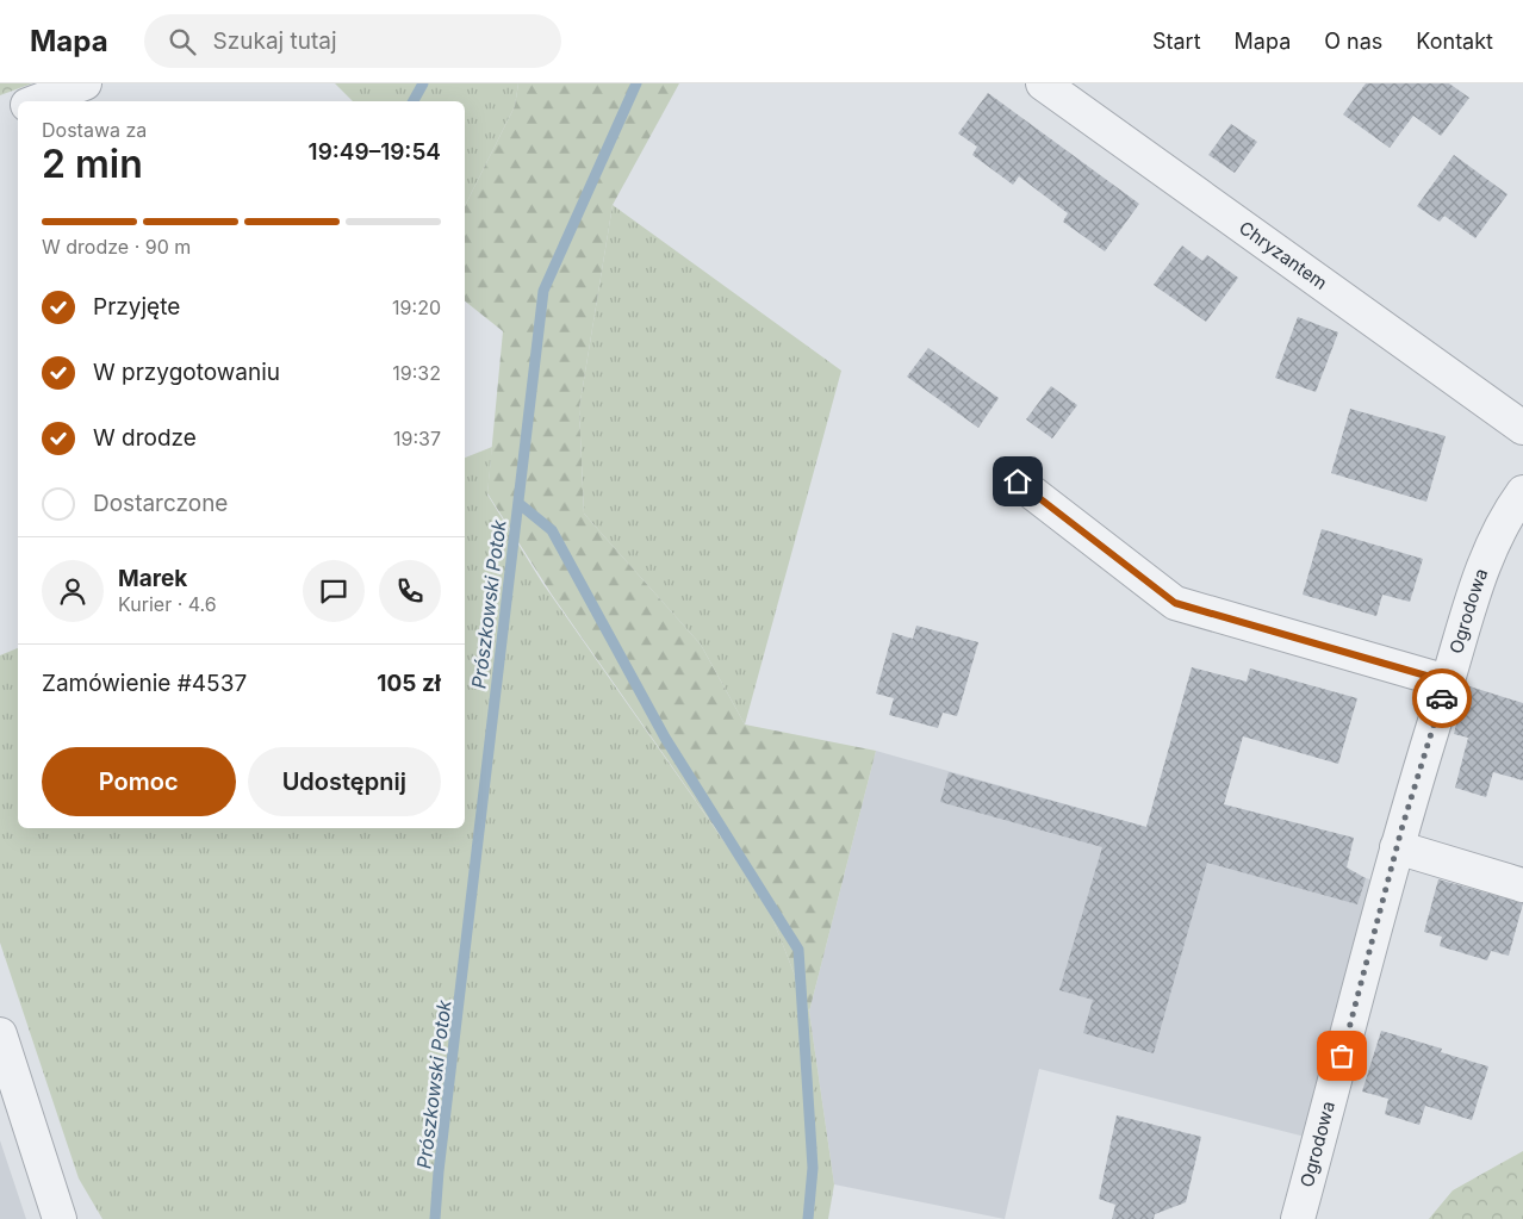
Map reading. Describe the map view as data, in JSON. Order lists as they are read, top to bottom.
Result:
{
  "streets": {
    "street": ["Chryzantem", "Ogrodowa"]
  },
  "water": ["Prószkowski Potok"],
  "page": {
    "header": "Mapa",
    "search": "Szukaj tutaj",
    "nav": [
      "Start",
      "Mapa",
      "O nas",
      "Kontakt"
    ],
    "heading": ["2 min", "Dostawa za", "19:49–19:54"],
    "panel": [
      "Marek",
      "Kurier · 4.6",
      "Zamówienie #4537",
      "105 zł"
    ],
    "bar": "W drodze · 90 m",
    "list": [
      ["Przyjęte", "19:20"],
      ["W przygotowaniu", "19:32"],
      ["W drodze", "19:37"],
      "Dostarczone"
    ],
    "buttons": ["Pomoc", "Udostępnij"]
  }
}
